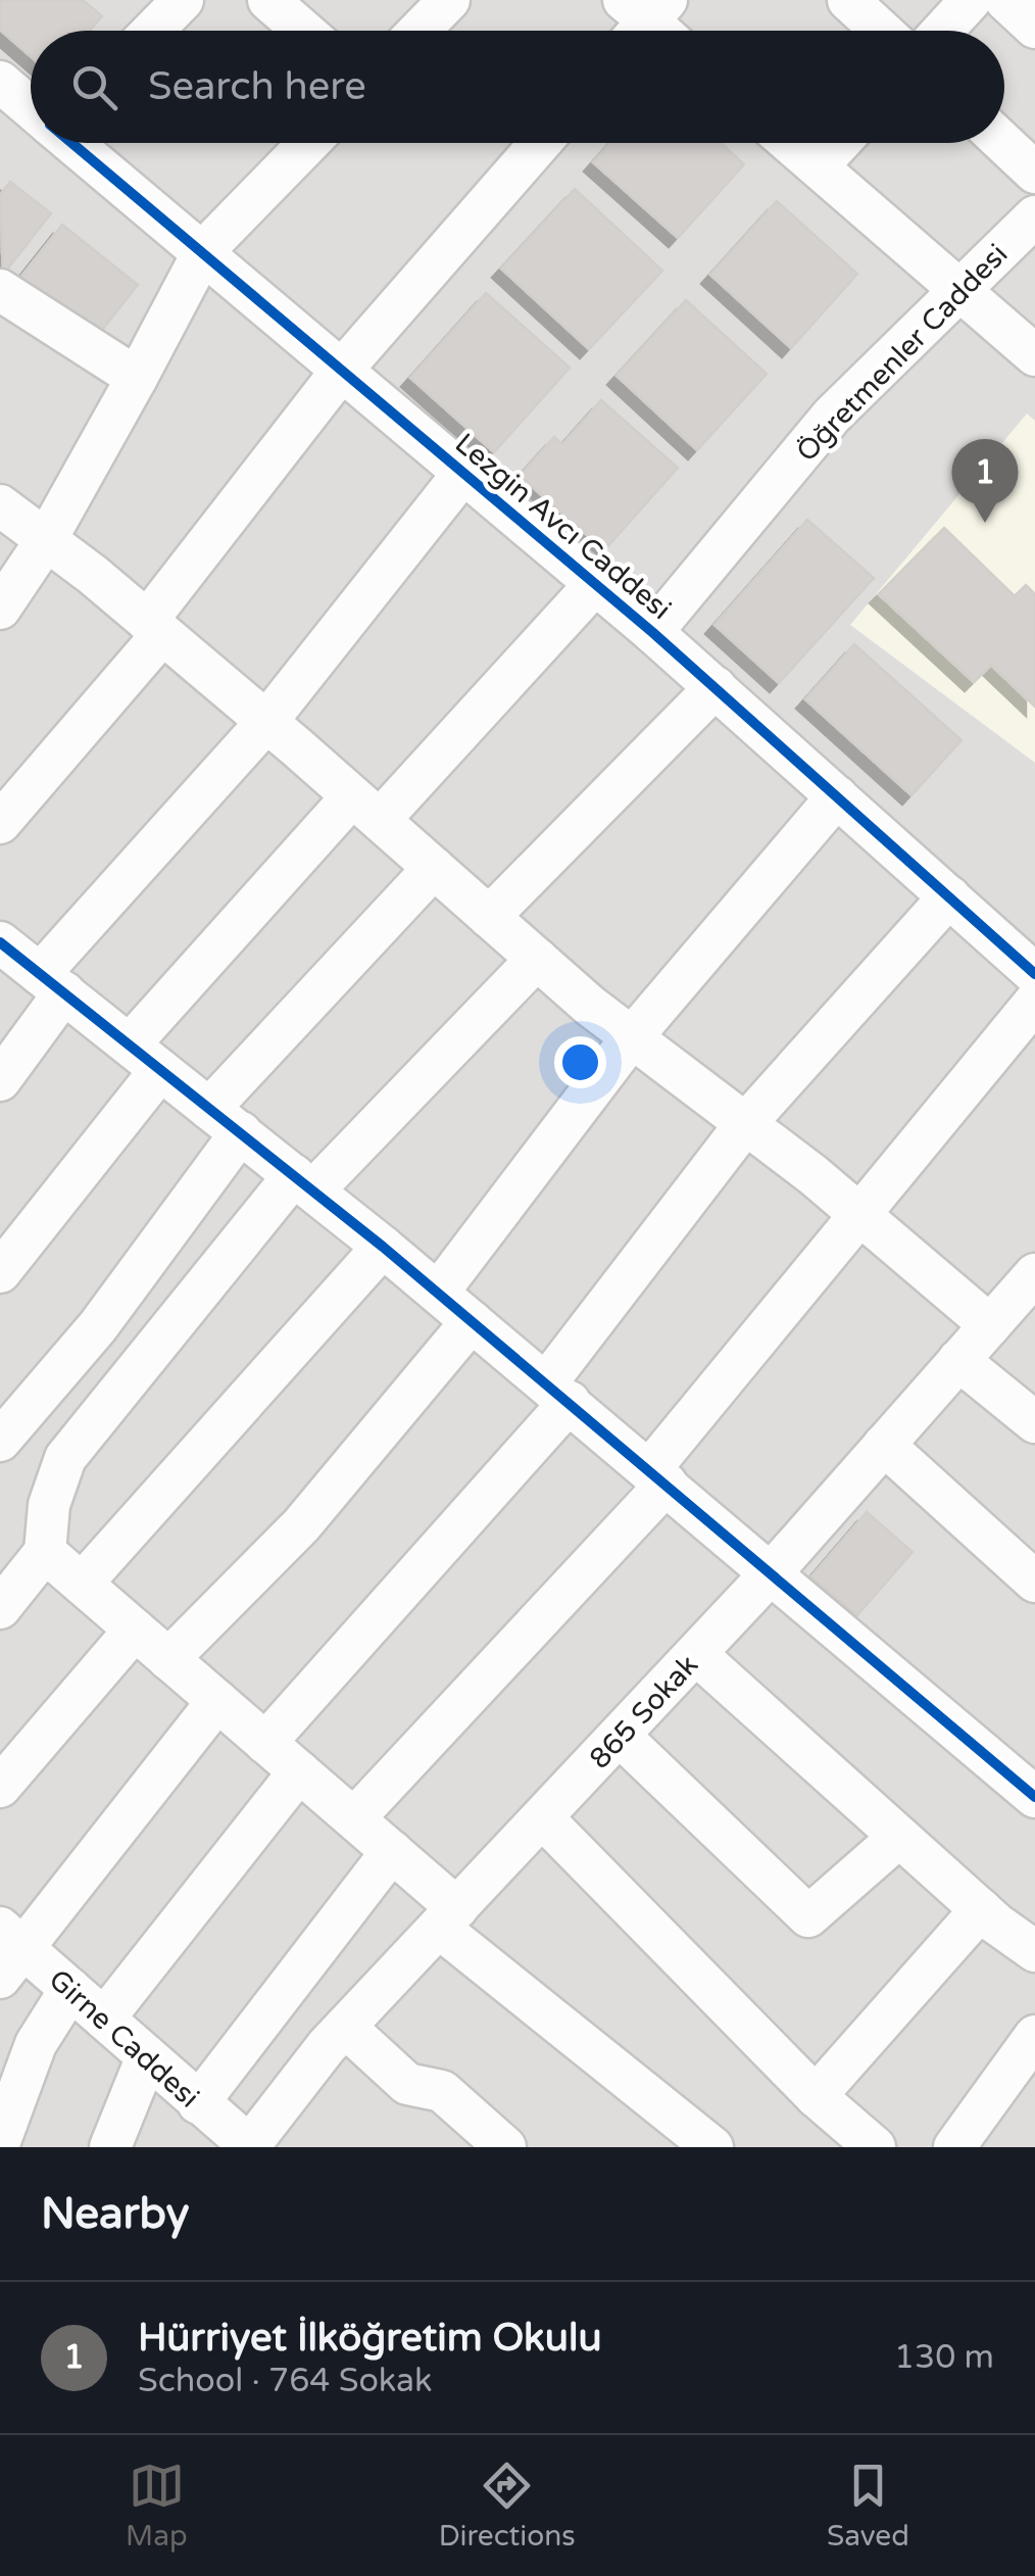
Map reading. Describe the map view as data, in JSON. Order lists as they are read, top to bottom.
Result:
{
  "streets": {
    "street": [
      "Öğretmenler Caddesi",
      "Lezgin Avcı Caddesi",
      "865 Sokak",
      "Girne Caddesi"
    ]
  },
  "crossings": [
    ["Öğretmenler Caddesi", "Lezgin Avcı Caddesi"],
    ["865 Sokak", "Girne Caddesi"]
  ],
  "page": {
    "search": "Search here",
    "pins": "1",
    "heading": "Nearby",
    "list": [
      {
        "mark": "1",
        "name": "Hürriyet İlköğretim Okulu",
        "note": "School · 764 Sokak",
        "value": "130 m"
      }
    ],
    "nav": ["Map", "Directions", "Saved"]
  }
}
